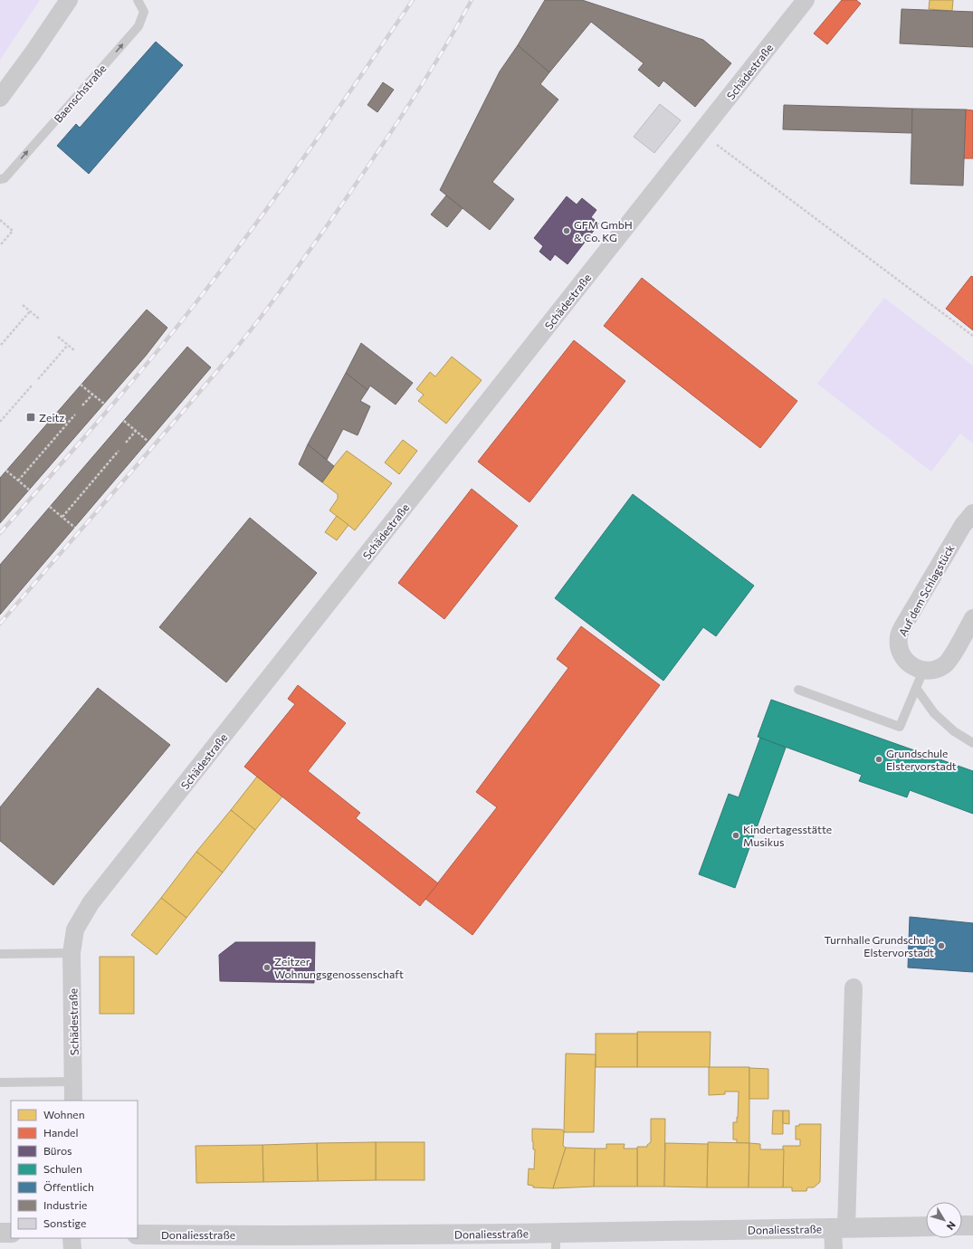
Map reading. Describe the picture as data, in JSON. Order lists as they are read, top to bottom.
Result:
{
  "streets": {
    "main road": ["Donaliesstraße"],
    "street": ["Schädestraße", "Auf dem Schlagstück"],
    "lane": ["Baenschstraße"]
  },
  "one_way": ["Baenschstraße"],
  "places": {
    "other": [
      "GFM GmbH & Co. KG",
      "Grundschule Elstervorstadt",
      "Kindertagesstätte Musikus",
      "Turnhalle Grundschule Elstervorstadt",
      "Zeitzer Wohnungsgenossenschaft"
    ],
    "transit": ["Zeitz"]
  },
  "legend": [
    "Wohnen",
    "Handel",
    "Büros",
    "Schulen",
    "Öffentlich",
    "Industrie",
    "Sonstige"
  ],
  "north": "bottom right"
}
